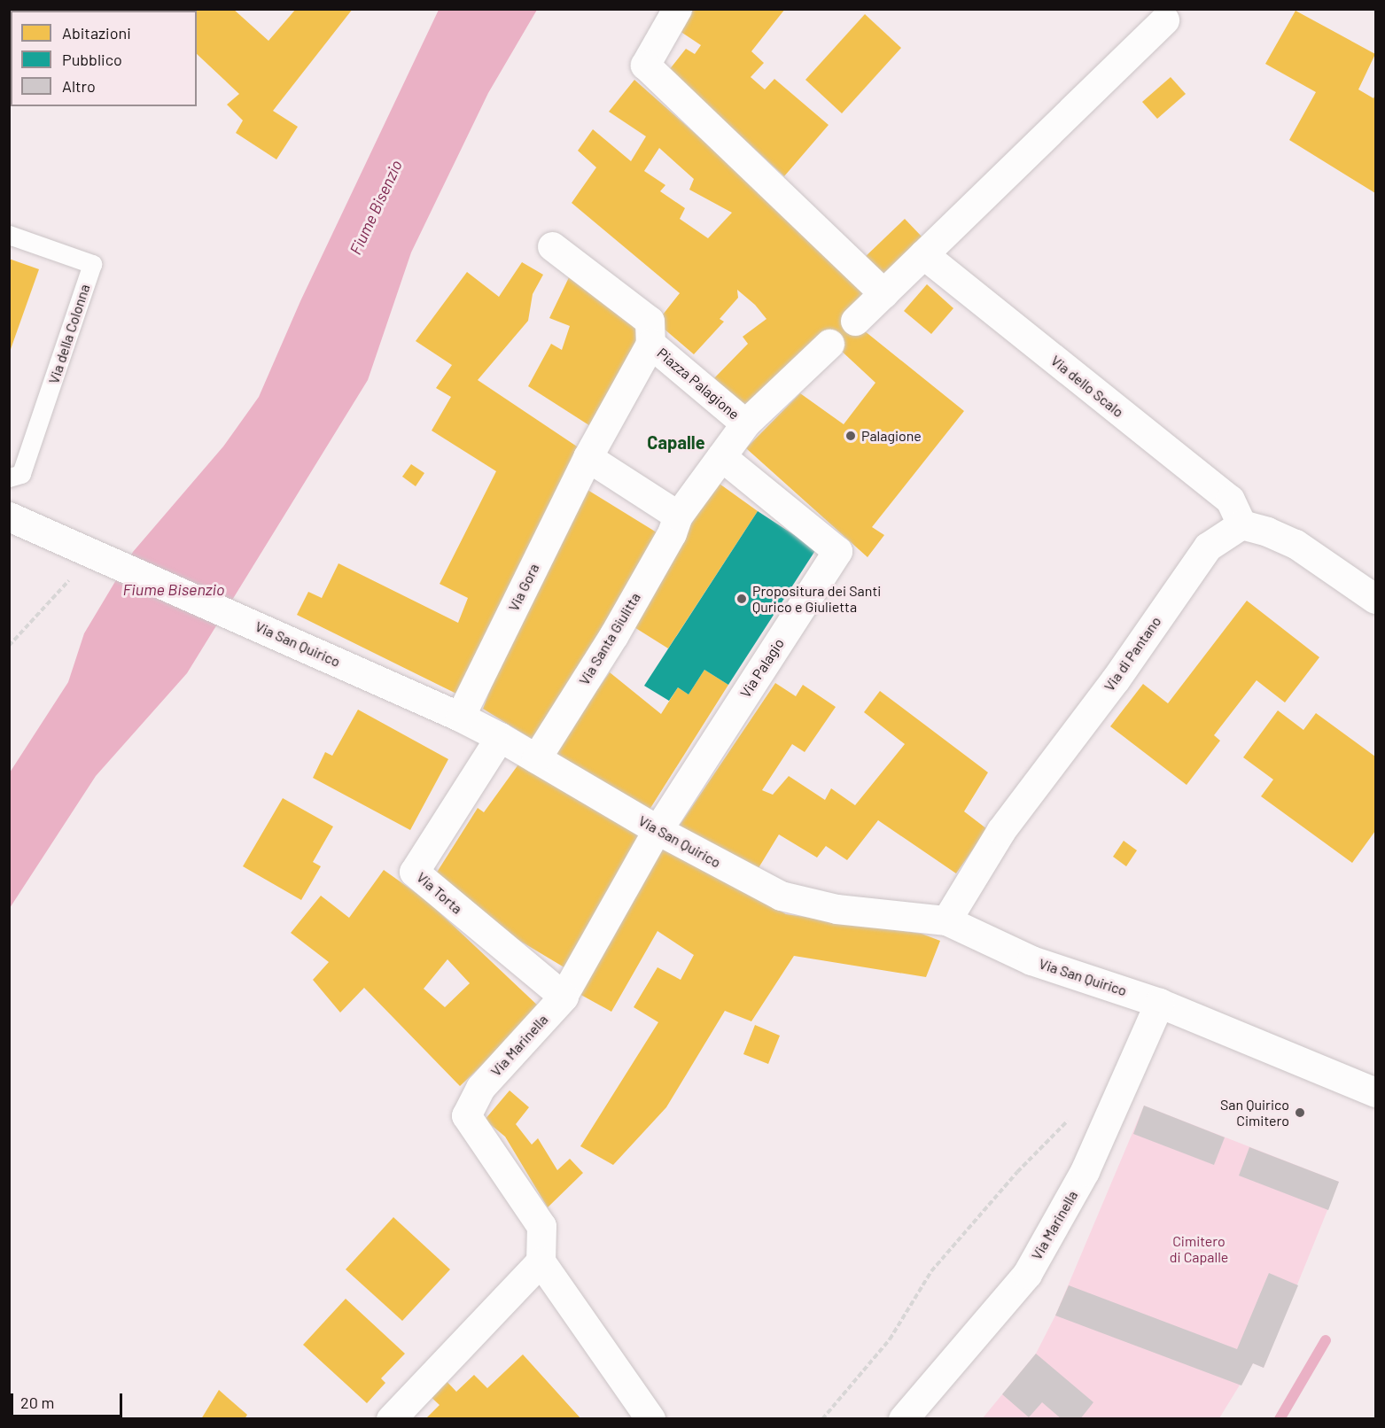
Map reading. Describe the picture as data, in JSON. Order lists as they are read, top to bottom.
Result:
{
  "streets": {
    "street": [
      "Piazza Palagione",
      "Via dello Scalo",
      "Via Gora",
      "Via Santa Giulitta",
      "Via San Quirico",
      "Via di Pantano",
      "Via Palagio",
      "Via Torta",
      "Via Marinella"
    ],
    "lane": ["Via della Colonna"]
  },
  "crossings": [
    ["Piazza Palagione", "Via Gora"],
    ["Piazza Palagione", "Via Santa Giulitta"],
    ["Piazza Palagione", "Via Palagio"],
    ["Via dello Scalo", "Via di Pantano"],
    ["Via Gora", "Via San Quirico"],
    ["Via Santa Giulitta", "Via San Quirico"],
    ["Via San Quirico", "Via di Pantano"],
    ["Via San Quirico", "Via Palagio"],
    ["Via San Quirico", "Via Torta"],
    ["Via San Quirico", "Via Marinella"],
    ["Via Palagio", "Via Marinella"],
    ["Via Torta", "Via Marinella"]
  ],
  "districts": ["Capalle"],
  "water": ["Fiume Bisenzio"],
  "parks": ["Cimitero di Capalle"],
  "places": ["Palagione", "Propositura dei Santi Qurico e Giulietta", "San Quirico Cimitero"],
  "legend": ["Abitazioni", "Pubblico", "Altro"],
  "scale_bar": "20 m"
}
